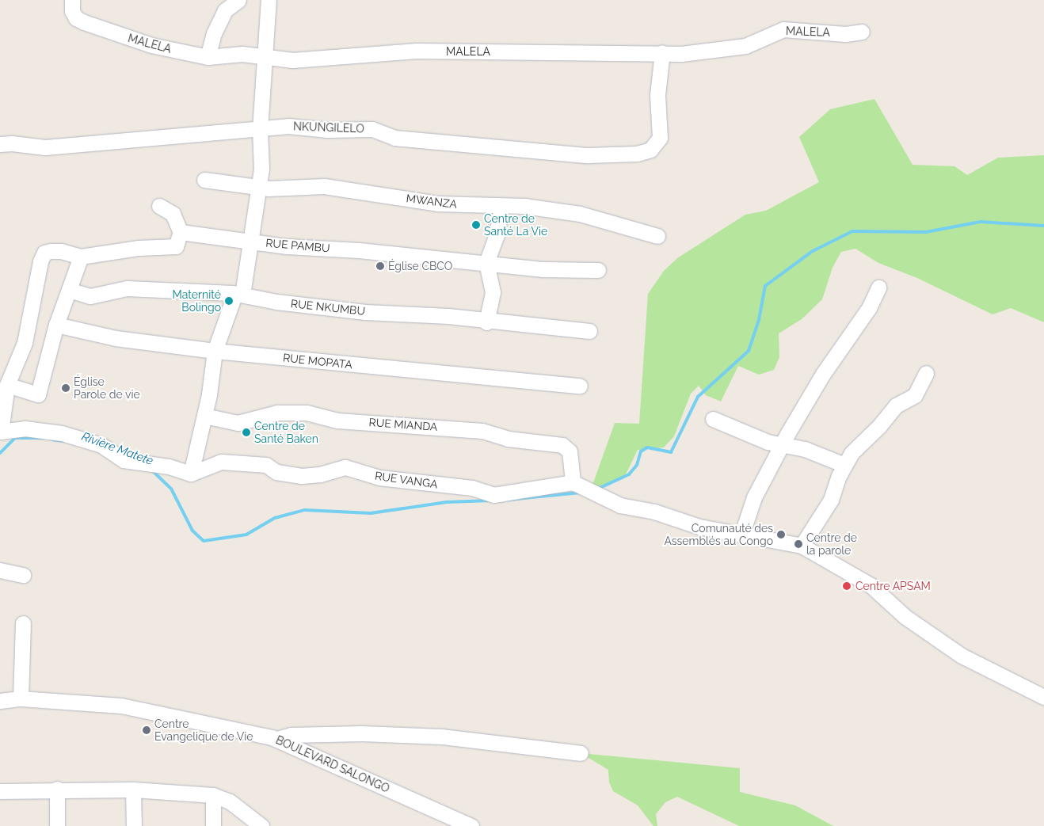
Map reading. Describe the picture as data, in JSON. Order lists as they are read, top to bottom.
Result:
{
  "streets": {
    "street": [
      "MALELA",
      "NKUNGILELO",
      "MWANZA",
      "RUE PAMBU",
      "RUE NKUMBU",
      "RUE MOPATA",
      "RUE MIANDA",
      "RUE VANGA",
      "BOULEVARD SALONGO"
    ]
  },
  "crossings": [
    ["MALELA", "NKUNGILELO"],
    ["RUE MIANDA", "RUE VANGA"]
  ],
  "water": ["Rivière Matete"],
  "places": [
    "Centre de Santé La Vie",
    "Église CBCO",
    "Maternité Bolingo",
    "Église Parole de vie",
    "Centre de Santé Baken",
    "Comunauté des Assemblés au Congo",
    "Centre de la parole",
    "Centre APSAM",
    "Centre Evangelique de Vie"
  ]
}
